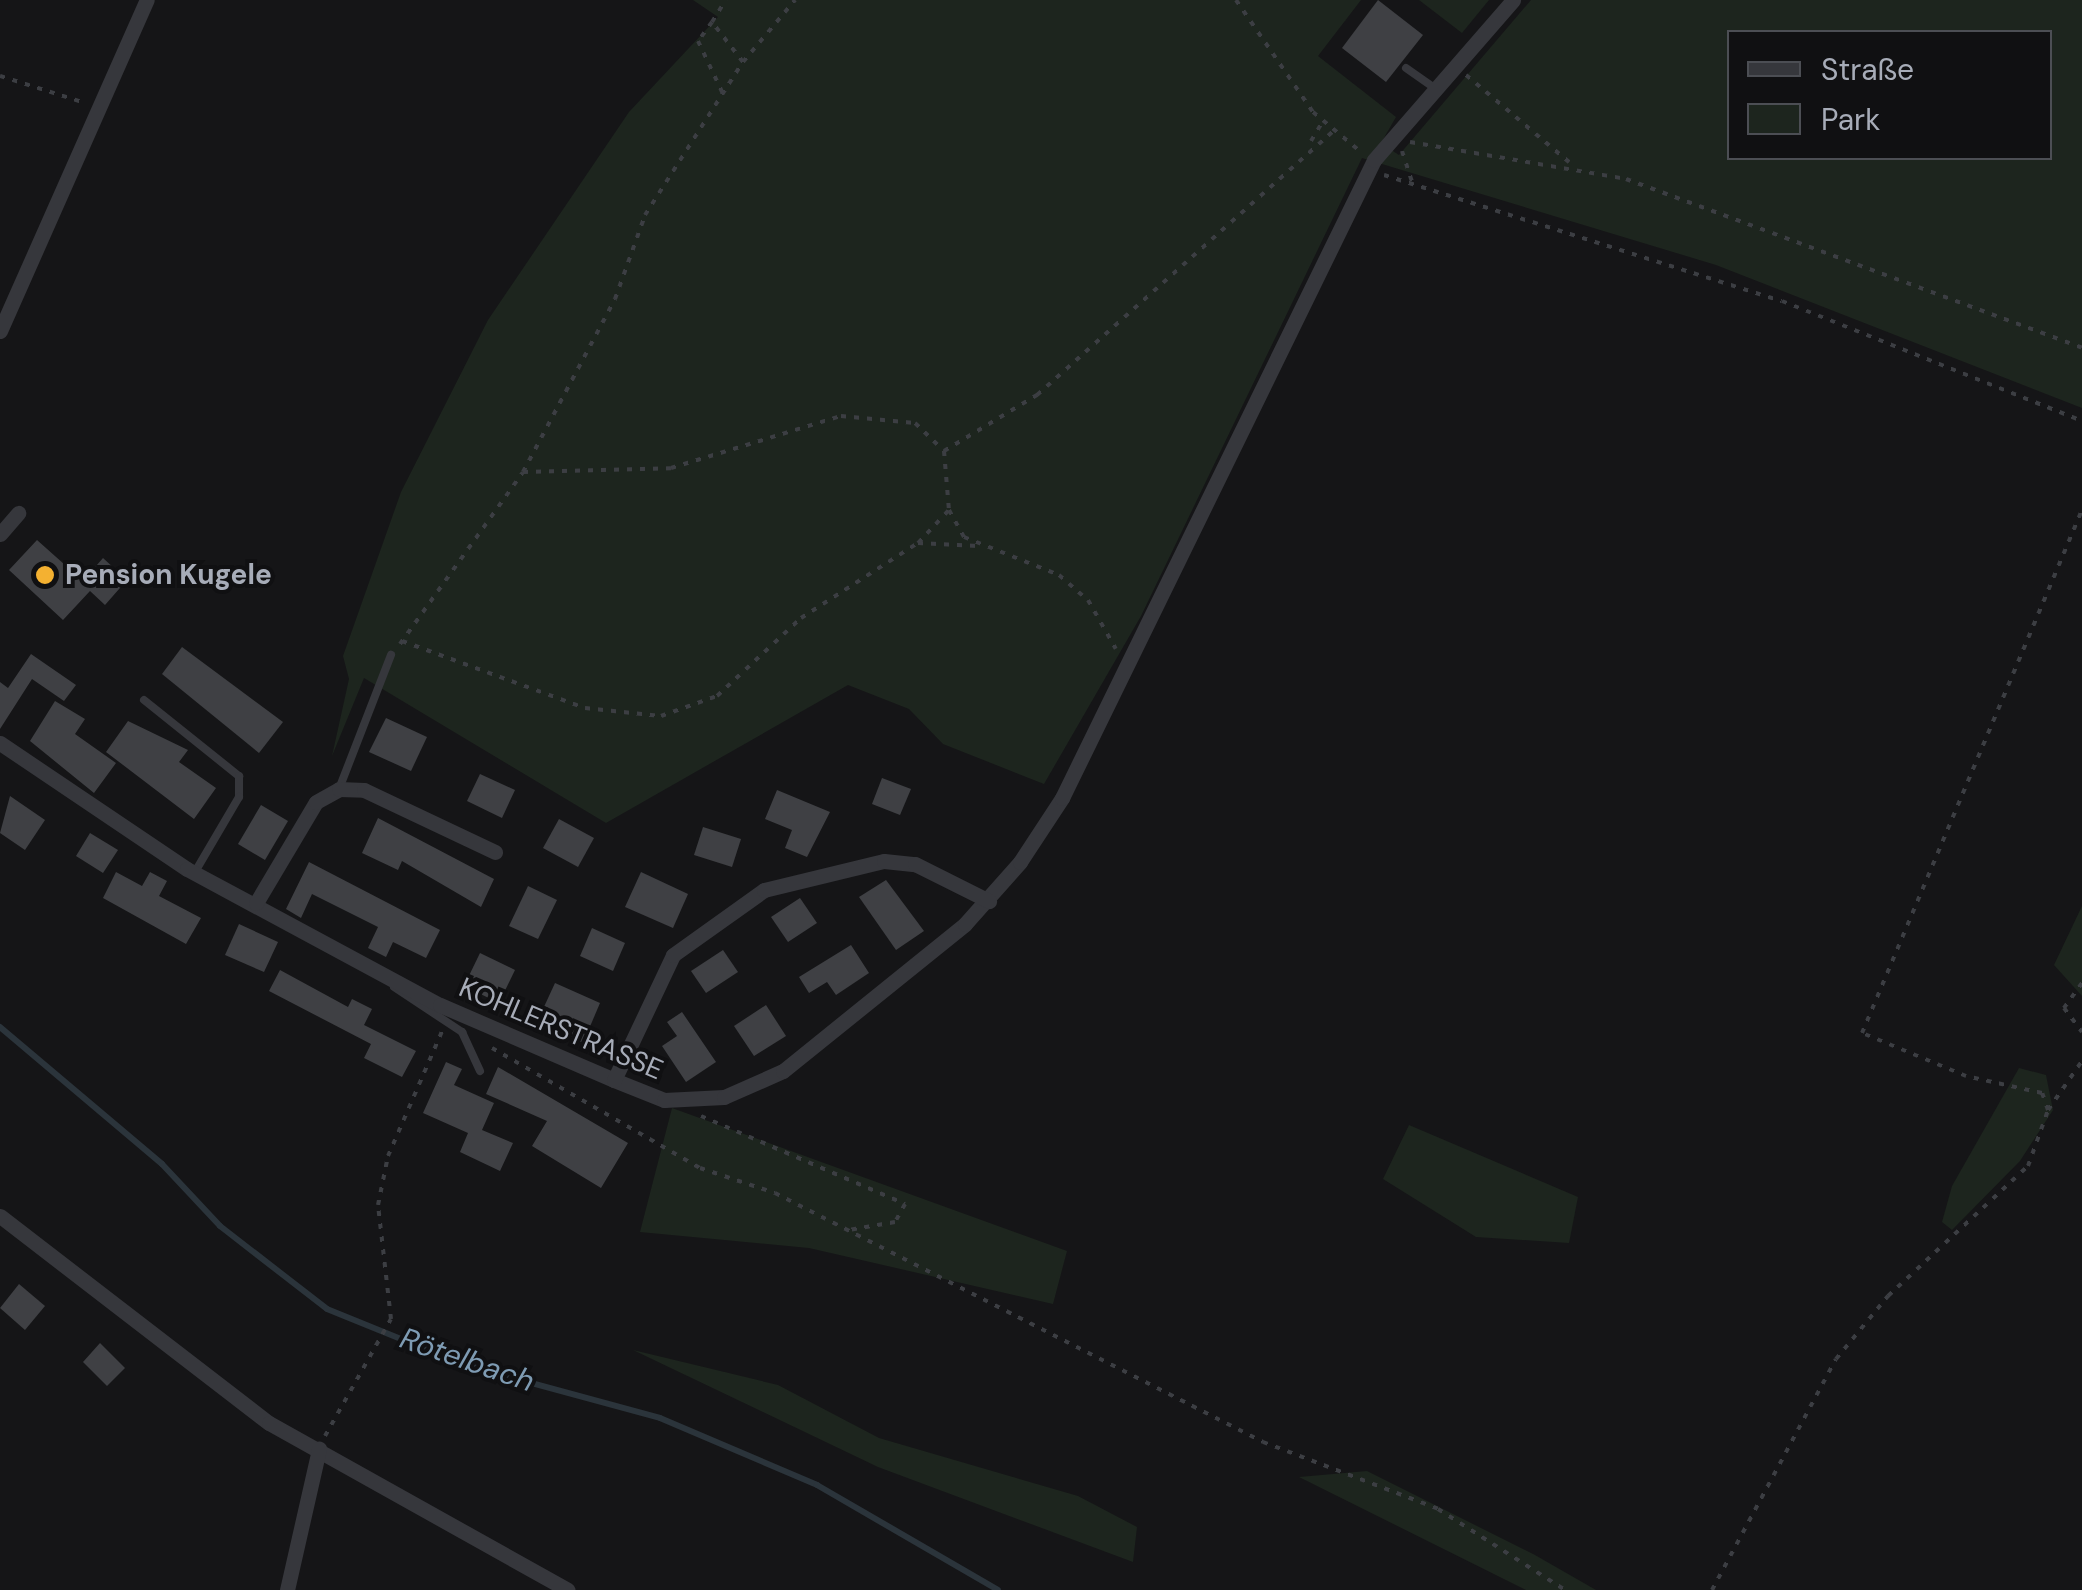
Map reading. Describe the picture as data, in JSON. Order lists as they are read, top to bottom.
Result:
{
  "streets": {
    "street": ["KOHLERSTRASSE"]
  },
  "water": ["Rötelbach"],
  "places": ["Pension Kugele"],
  "legend": ["Straße", "Park"]
}
